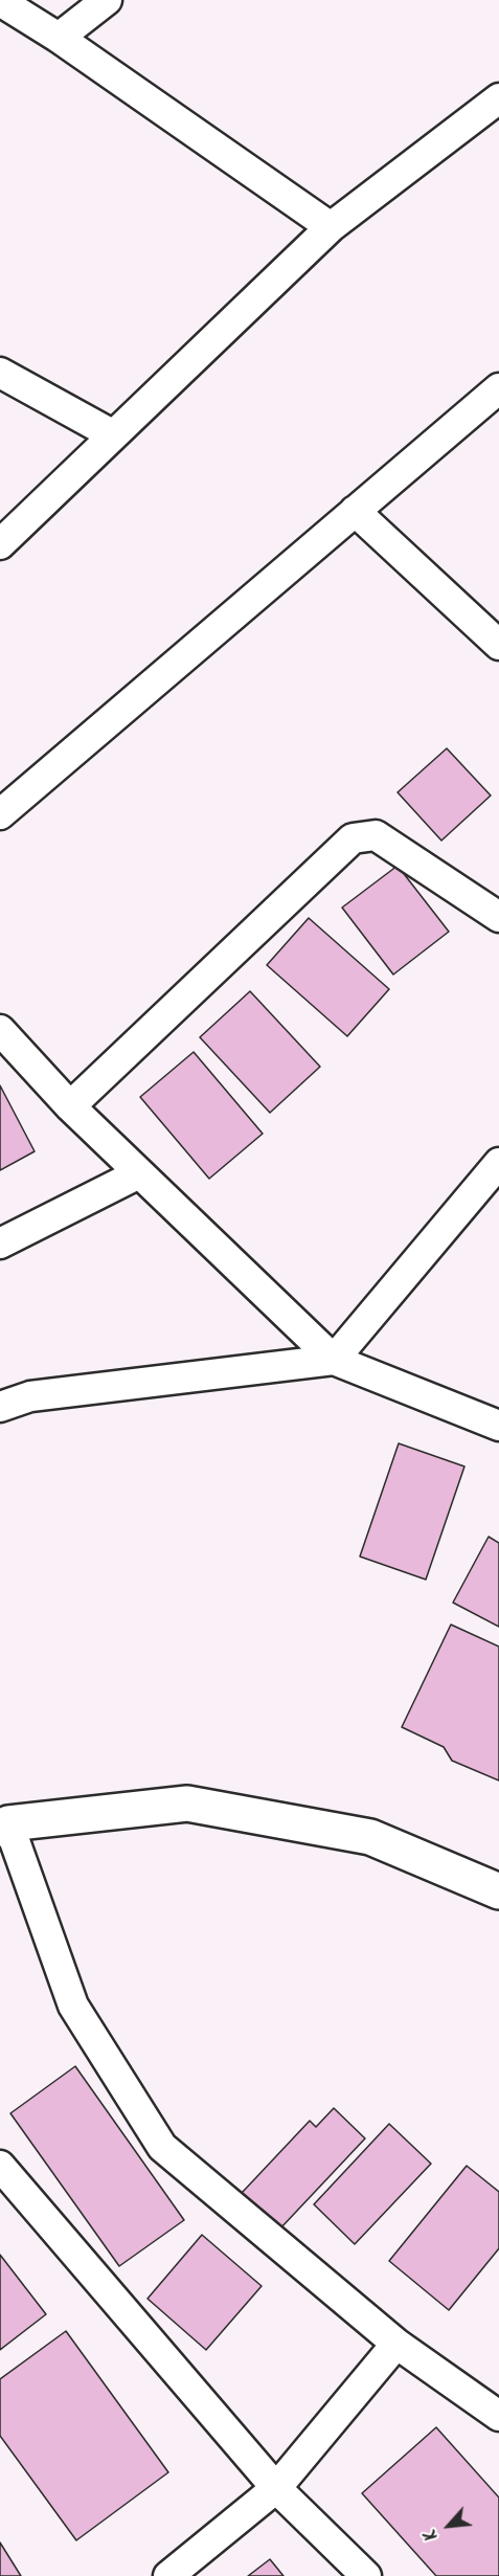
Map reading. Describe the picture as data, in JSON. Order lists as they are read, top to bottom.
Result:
{
  "north": "bottom left"
}
